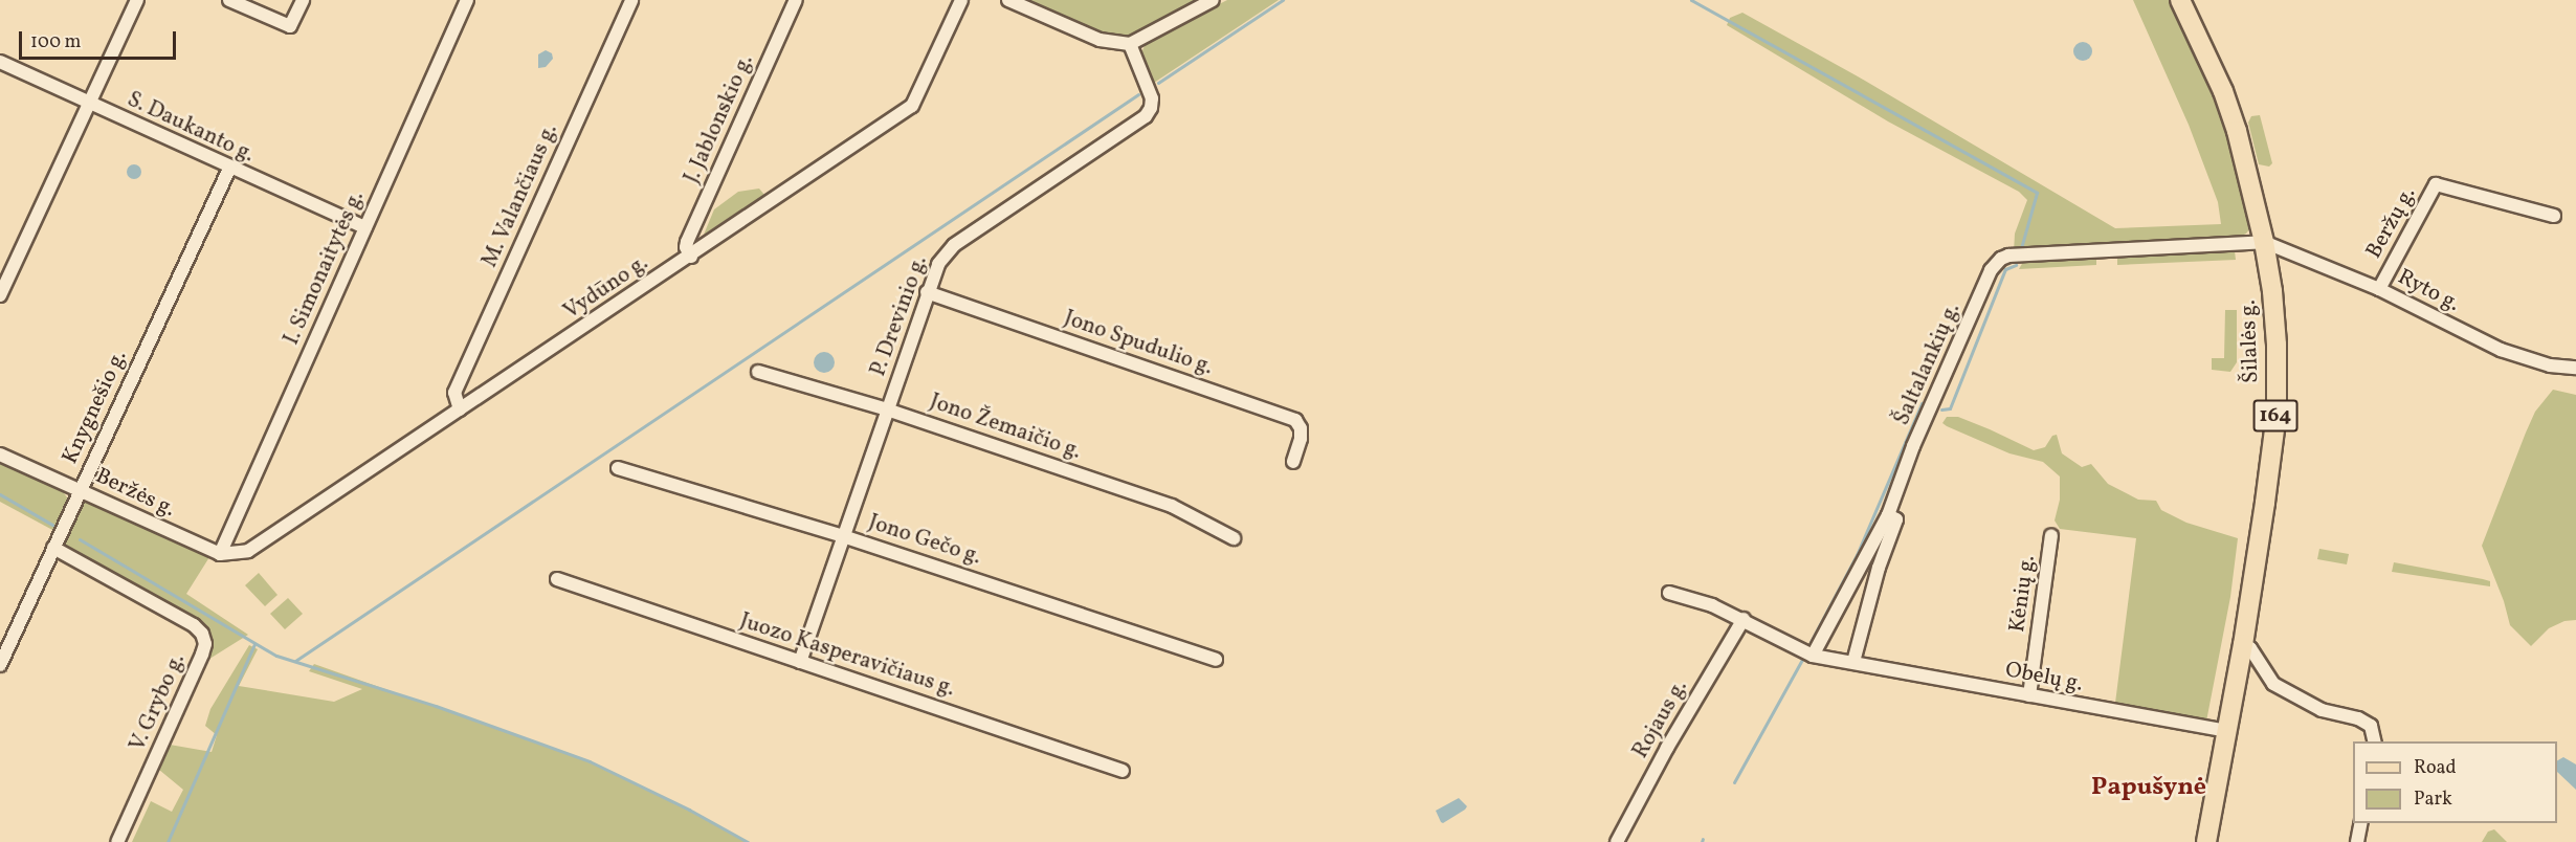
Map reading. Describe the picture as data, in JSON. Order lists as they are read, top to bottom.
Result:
{
  "streets": {
    "main road": ["Šilalės g.", "164"],
    "street": [
      "J. Jablonskio g.",
      "S. Daukanto g.",
      "M. Valančiaus g.",
      "Beržų g.",
      "I. Simonaitytės g.",
      "Vydūno g.",
      "Ryto g.",
      "P. Drevinio g.",
      "Jono Spudulio g.",
      "Šaltalankių g.",
      "Knygnešio g.",
      "Jono Žemaičio g.",
      "Beržės g.",
      "Jono Gečo g.",
      "Kėnių g.",
      "Juozo Kasperavičiaus g.",
      "Obelų g.",
      "V. Grybo g.",
      "Rojaus g."
    ]
  },
  "crossings": [
    ["J. Jablonskio g.", "Vydūno g."],
    ["S. Daukanto g.", "I. Simonaitytės g."],
    ["S. Daukanto g.", "Knygnešio g."],
    ["M. Valančiaus g.", "Vydūno g."],
    ["Beržų g.", "Ryto g."],
    ["I. Simonaitytės g.", "Vydūno g."],
    ["I. Simonaitytės g.", "Beržės g."],
    ["Vydūno g.", "Beržės g."],
    ["Ryto g.", "Šilalės g."],
    ["Ryto g.", "Šaltalankių g."],
    ["P. Drevinio g.", "Jono Spudulio g."],
    ["P. Drevinio g.", "Jono Žemaičio g."],
    ["P. Drevinio g.", "Jono Gečo g."],
    ["P. Drevinio g.", "Juozo Kasperavičiaus g."],
    ["Šilalės g.", "Šaltalankių g."],
    ["Šilalės g.", "Obelų g."],
    ["Šaltalankių g.", "Obelų g."],
    ["Knygnešio g.", "Beržės g."],
    ["Knygnešio g.", "V. Grybo g."],
    ["Kėnių g.", "Obelų g."]
  ],
  "districts": ["Papušynė"],
  "legend": ["Road", "Park"],
  "scale_bar": "100 m"
}
